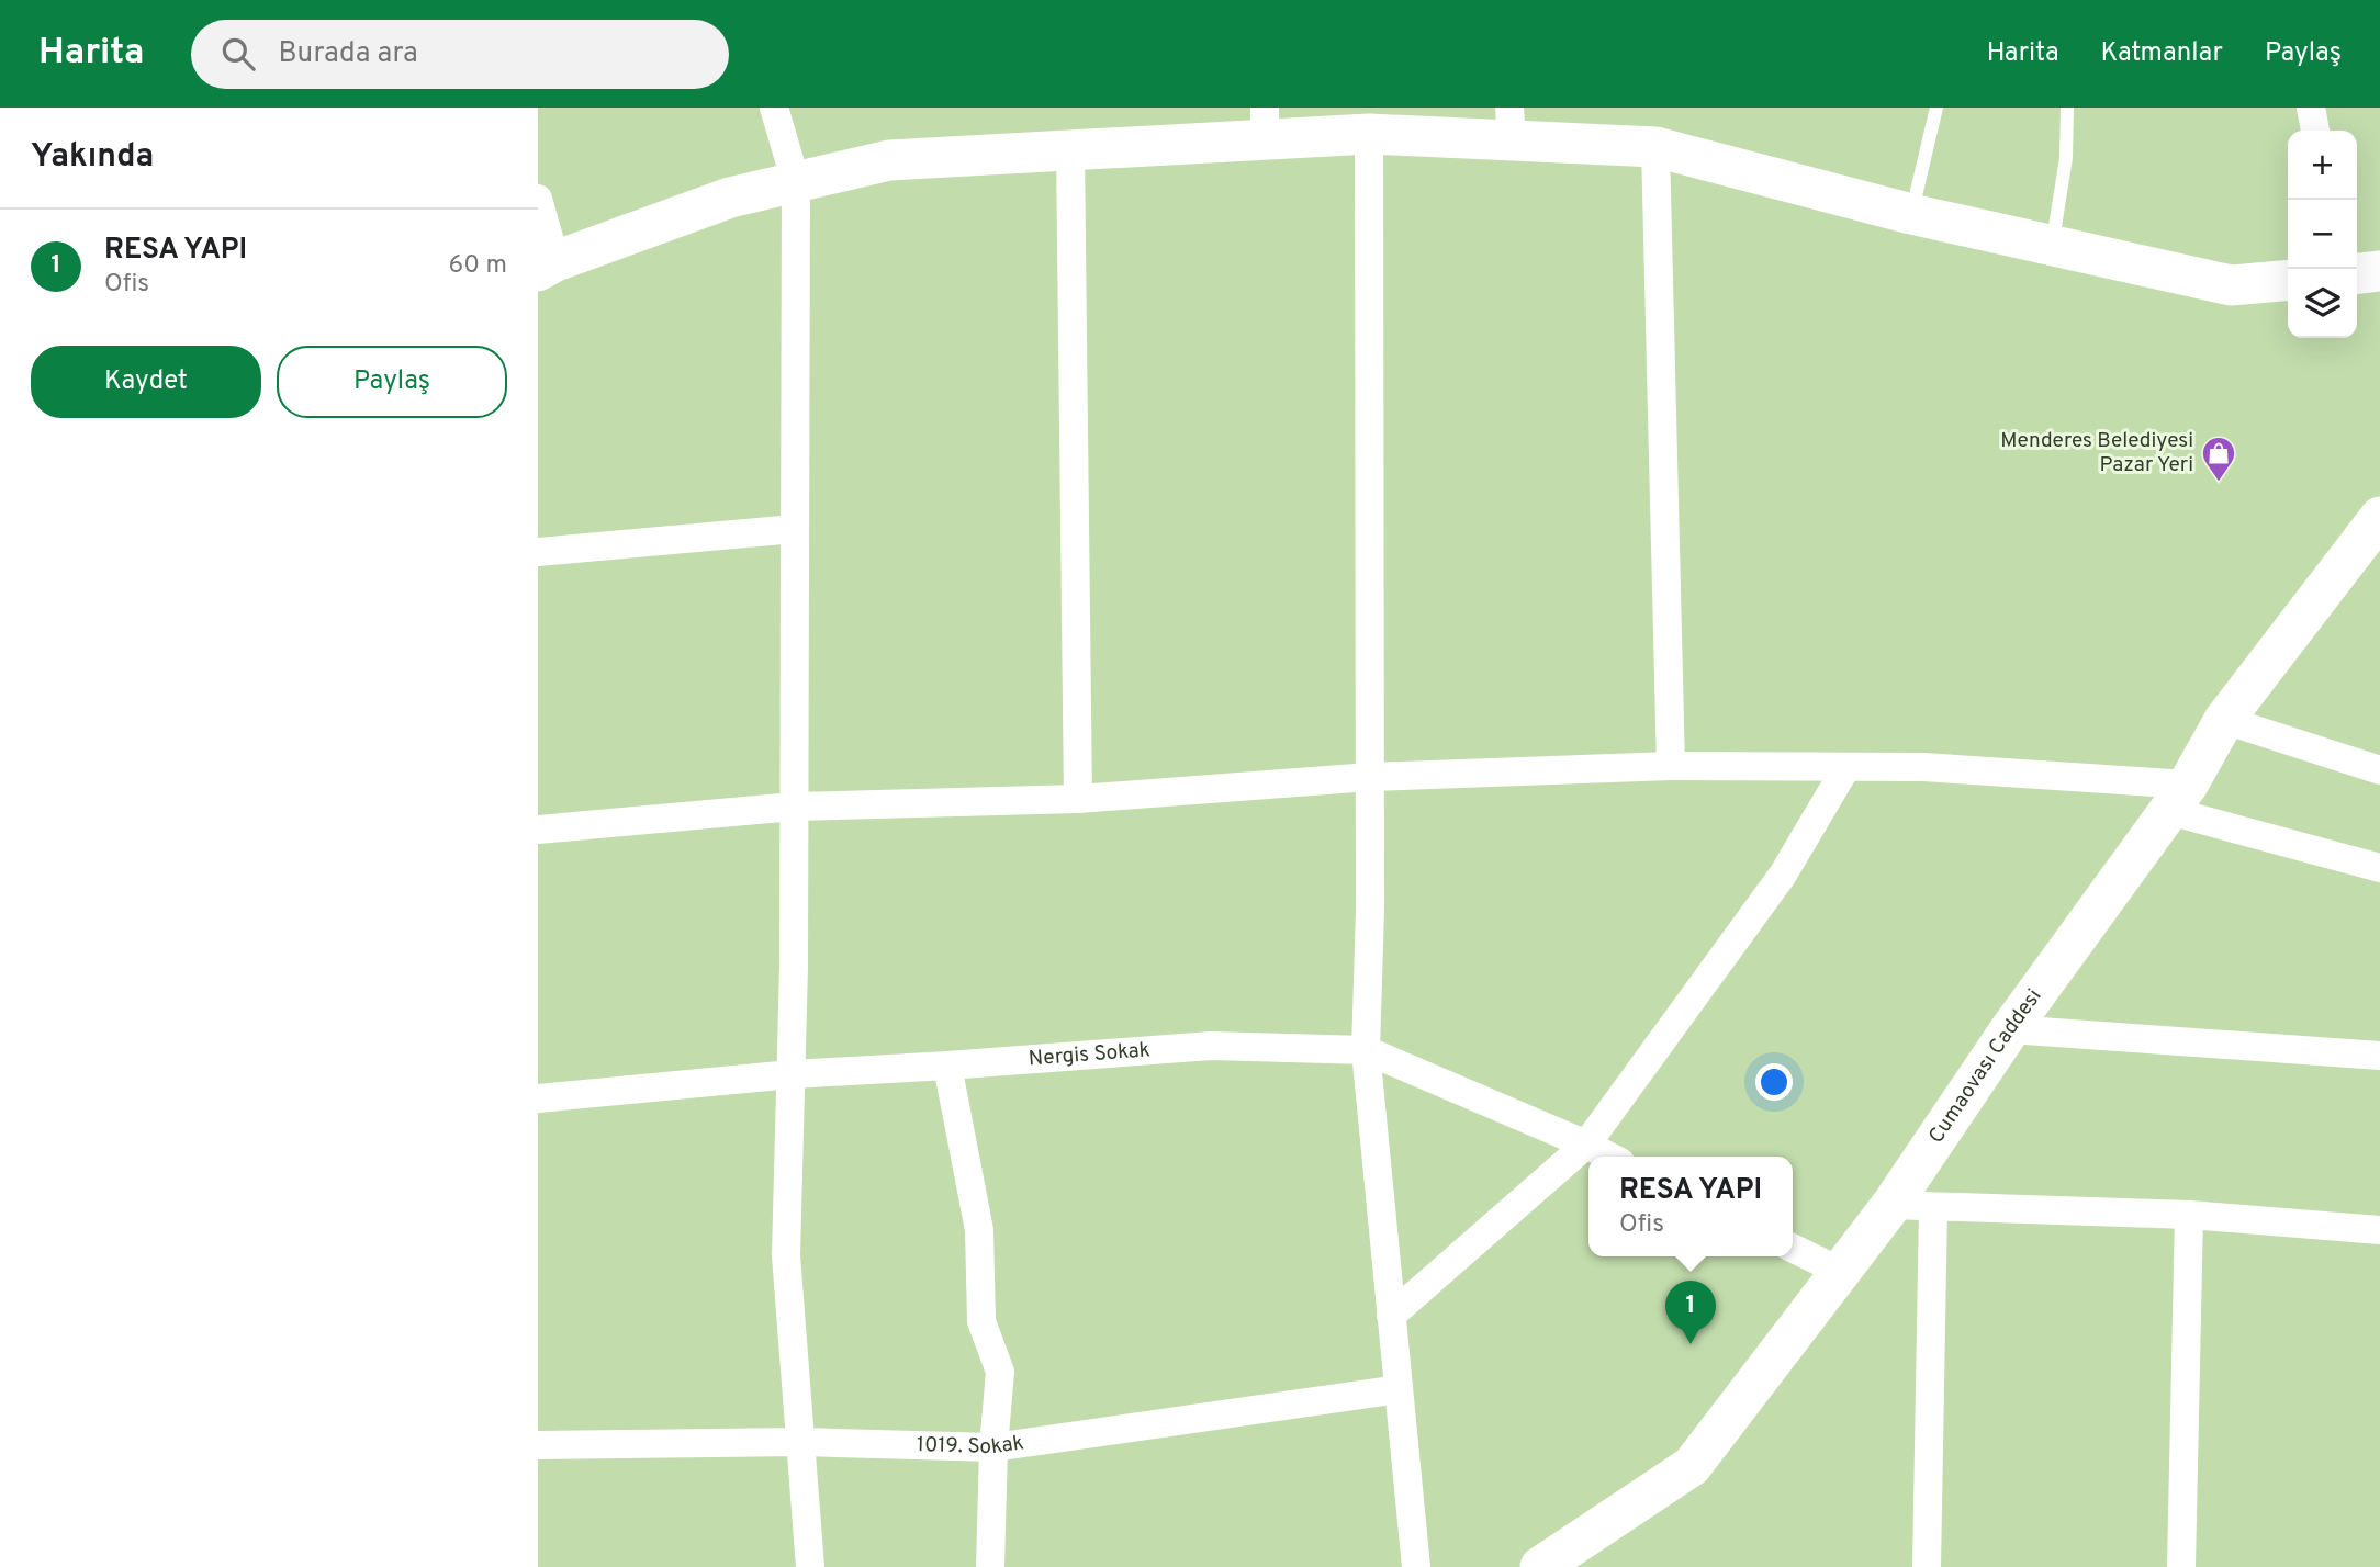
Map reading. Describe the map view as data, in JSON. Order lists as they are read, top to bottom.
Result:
{
  "streets": {
    "street": ["Nergis Sokak", "Cumaovası Caddesi", "1019. Sokak"]
  },
  "places": {
    "shop": ["Menderes Belediyesi Pazar Yeri"]
  },
  "page": {
    "header": "Harita",
    "search": "Burada ara",
    "nav": ["Harita", "Katmanlar", "Paylaş"],
    "heading": "Yakında",
    "map_buttons": ["+", "−"],
    "list": [
      {
        "mark": "1",
        "name": "RESA YAPI",
        "note": "Ofis",
        "value": "60 m"
      }
    ],
    "buttons": ["Kaydet", "Paylaş"],
    "popup": ["RESA YAPI", "Ofis"],
    "pins": "1"
  }
}
